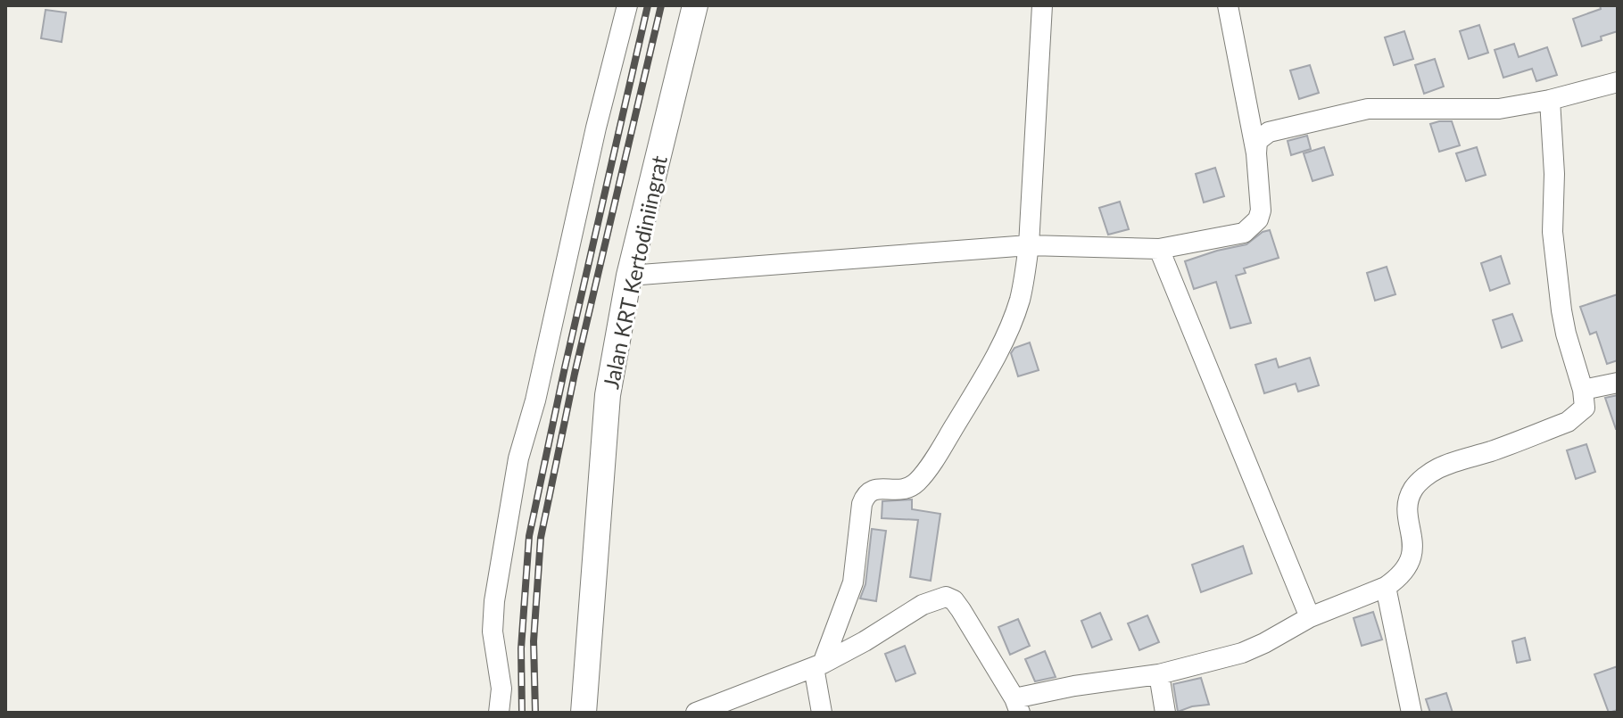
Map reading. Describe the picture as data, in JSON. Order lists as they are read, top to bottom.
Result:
{
  "streets": {
    "main road": ["Jalan KRT Kertodiniingrat"]
  }
}
